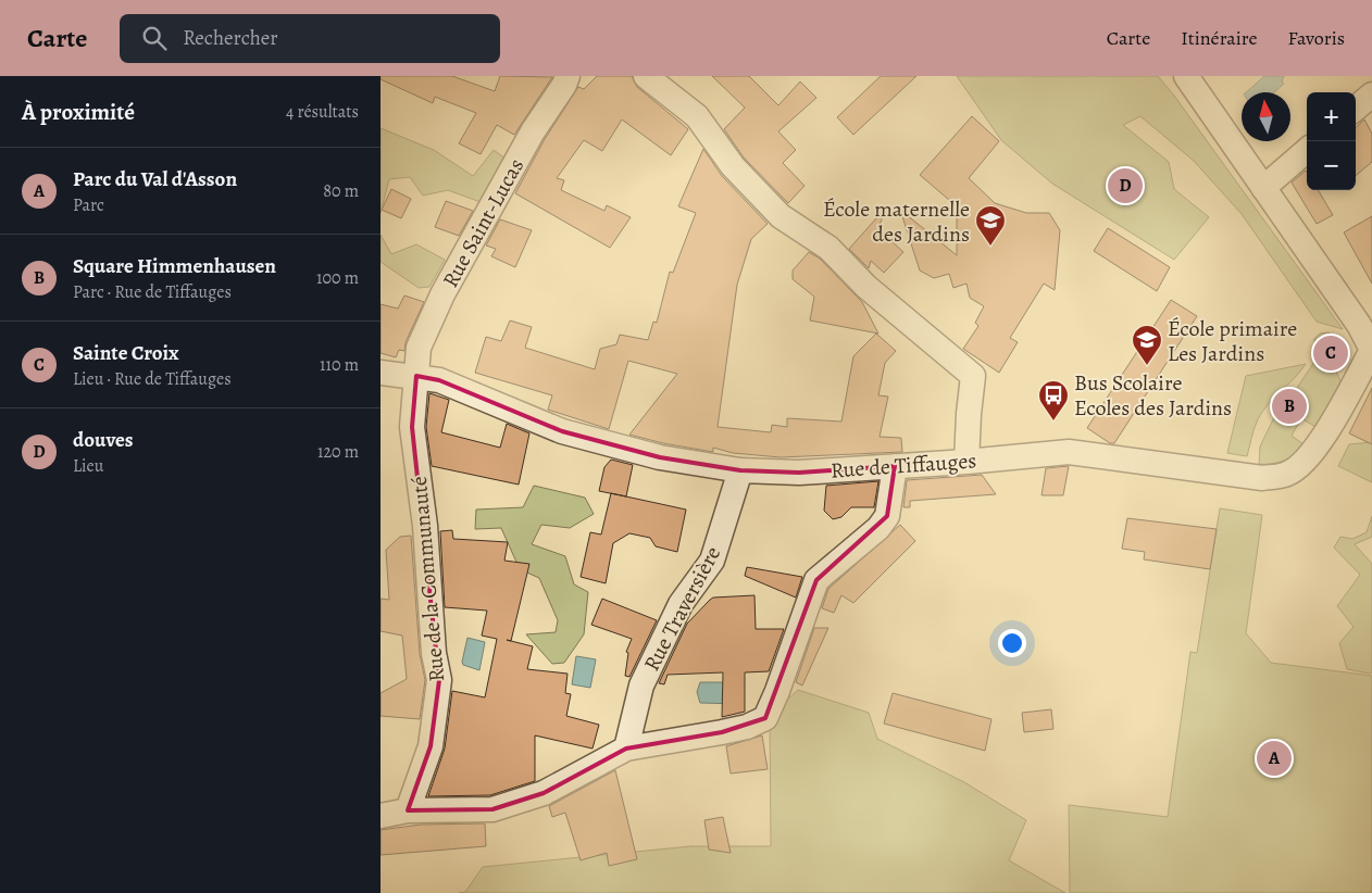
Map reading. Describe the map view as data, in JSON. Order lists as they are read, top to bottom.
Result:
{
  "streets": {
    "street": [
      "Rue Saint-Lucas",
      "Rue de Tiffauges",
      "Rue de la Communauté",
      "Rue Traversière"
    ]
  },
  "crossings": [
    ["Rue Saint-Lucas", "Rue de Tiffauges"],
    ["Rue Saint-Lucas", "Rue de la Communauté"],
    ["Rue de Tiffauges", "Rue de la Communauté"],
    ["Rue de Tiffauges", "Rue Traversière"]
  ],
  "places": {
    "school or university": ["École maternelle des Jardins", "École primaire Les Jardins"],
    "bus stop": ["Bus Scolaire Ecoles des Jardins"]
  },
  "north": "top",
  "page": {
    "header": "Carte",
    "search": "Rechercher",
    "nav": ["Carte", "Itinéraire", "Favoris"],
    "heading": ["À proximité", "4 résultats"],
    "map_buttons": ["+", "−"],
    "list": [
      {
        "mark": "A",
        "name": "Parc du Val d'Asson",
        "note": "Parc",
        "value": "80 m"
      },
      {
        "mark": "B",
        "name": "Square Himmenhausen",
        "note": "Parc · Rue de Tiffauges",
        "value": "100 m"
      },
      {
        "mark": "C",
        "name": "Sainte Croix",
        "note": "Lieu · Rue de Tiffauges",
        "value": "110 m"
      },
      {
        "mark": "D",
        "name": "douves",
        "note": "Lieu",
        "value": "120 m"
      }
    ],
    "pins": [
      "D",
      "C",
      "B",
      "A"
    ]
  }
}
